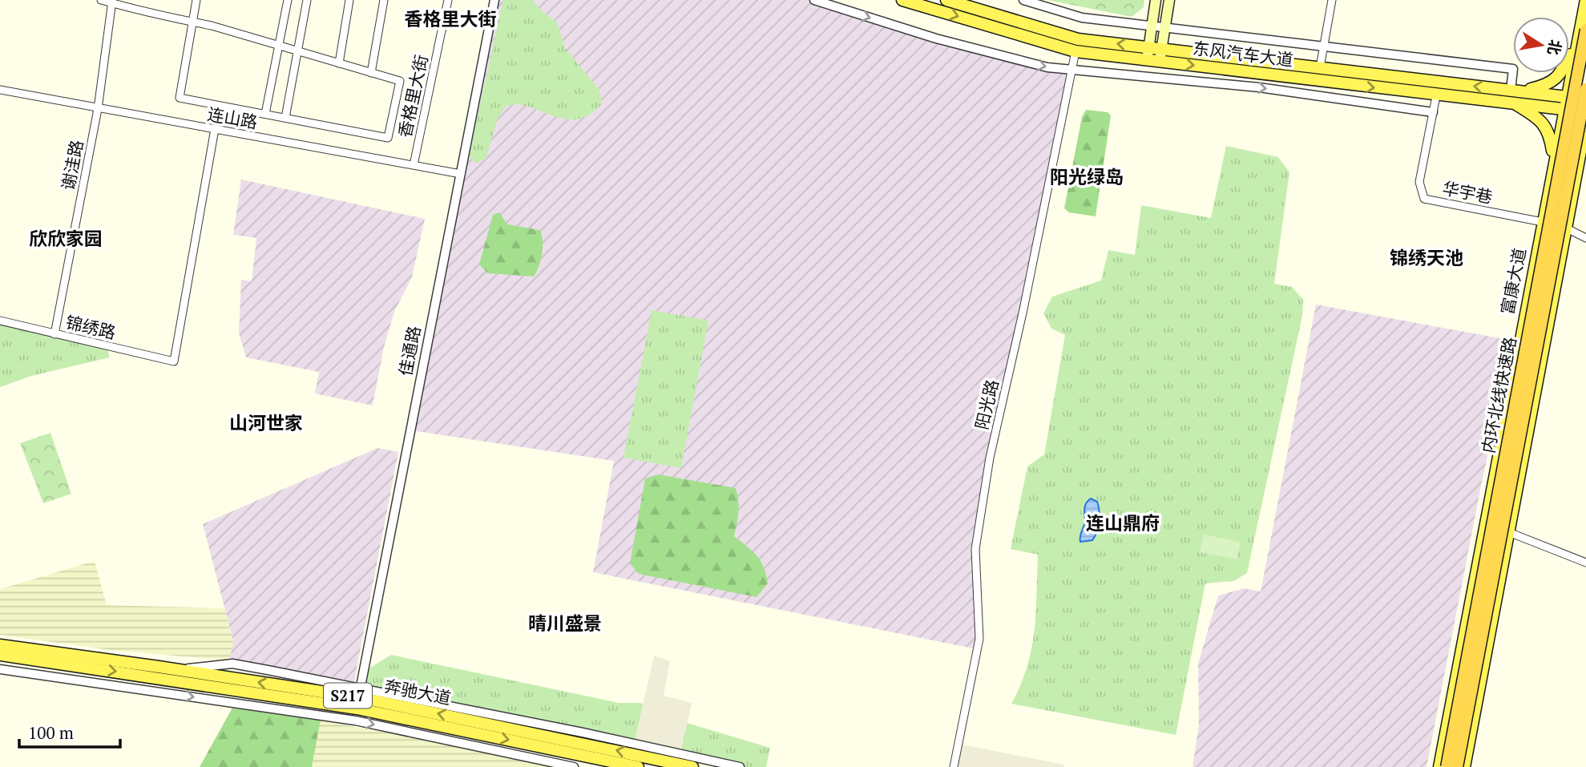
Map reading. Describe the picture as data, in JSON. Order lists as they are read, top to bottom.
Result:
{
  "streets": {
    "highway": ["内环北线快速路"],
    "main road": [
      "东风汽车大道",
      "富康大道",
      "奔驰大道",
      "S217"
    ],
    "street": [
      "香格里大街",
      "连山路",
      "谢洼路",
      "华宇巷",
      "锦绣路",
      "佳通路",
      "阳光路"
    ]
  },
  "crossings": [
    ["东风汽车大道", "华宇巷"],
    ["东风汽车大道", "富康大道"],
    ["东风汽车大道", "阳光路"],
    ["香格里大街", "连山路"],
    ["连山路", "谢洼路"],
    ["连山路", "锦绣路"],
    ["连山路", "佳通路"],
    ["谢洼路", "锦绣路"],
    ["华宇巷", "富康大道"],
    ["佳通路", "奔驰大道"]
  ],
  "districts": [
    "香格里大街",
    "阳光绿岛",
    "欣欣家园",
    "锦绣天池",
    "山河世家",
    "连山鼎府",
    "晴川盛景"
  ],
  "scale_bar": "100 m",
  "north": "right"
}
